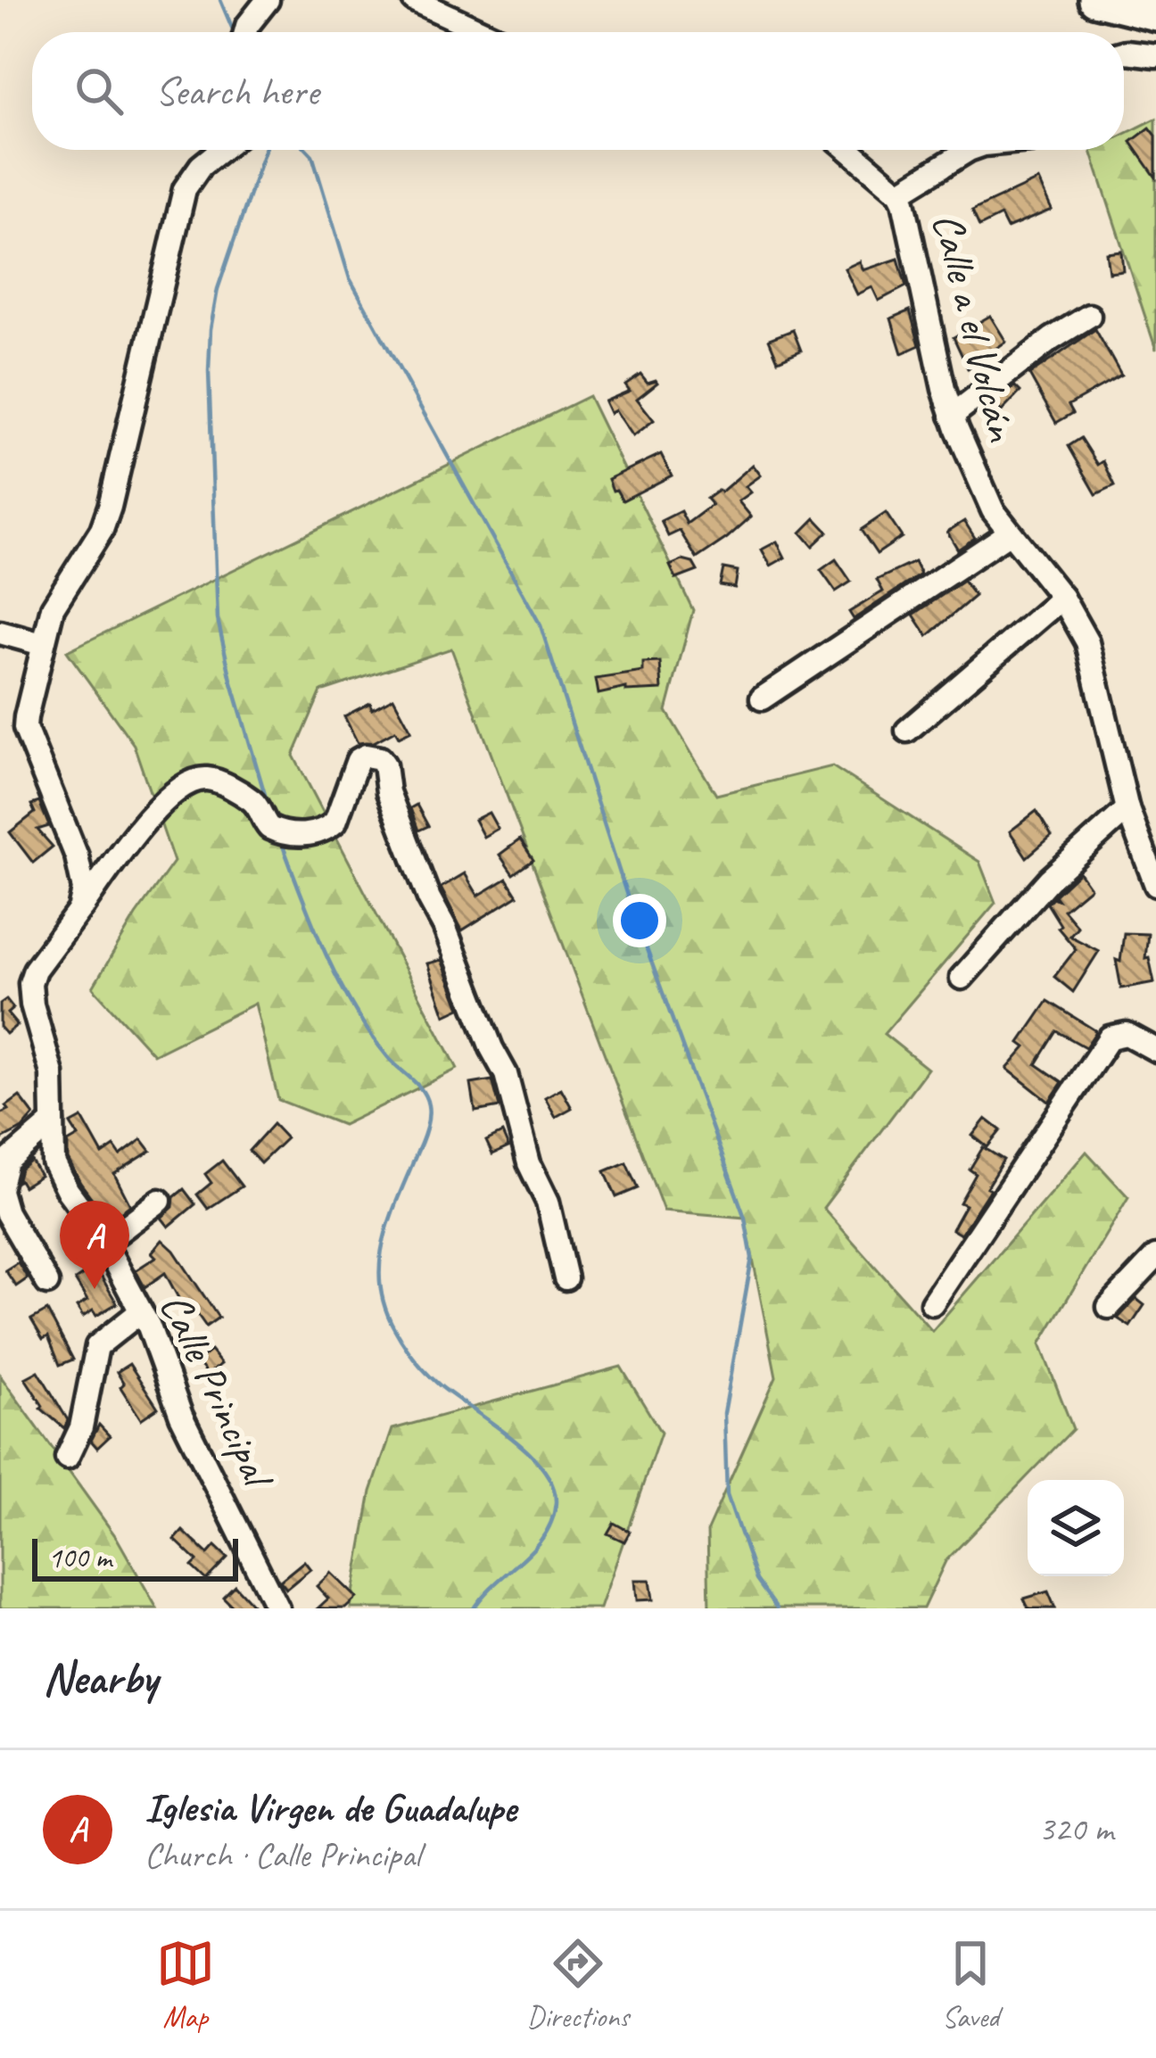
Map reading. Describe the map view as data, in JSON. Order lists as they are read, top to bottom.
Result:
{
  "streets": {
    "street": ["Calle a el Volcán", "Calle Principal"]
  },
  "scale_bar": "100 m",
  "page": {
    "search": "Search here",
    "pins": "A",
    "scale": "100 m",
    "heading": "Nearby",
    "list": [
      {
        "mark": "A",
        "name": "Iglesia Virgen de Guadalupe",
        "note": "Church · Calle Principal",
        "value": "320 m"
      }
    ],
    "nav": ["Map", "Directions", "Saved"]
  }
}
